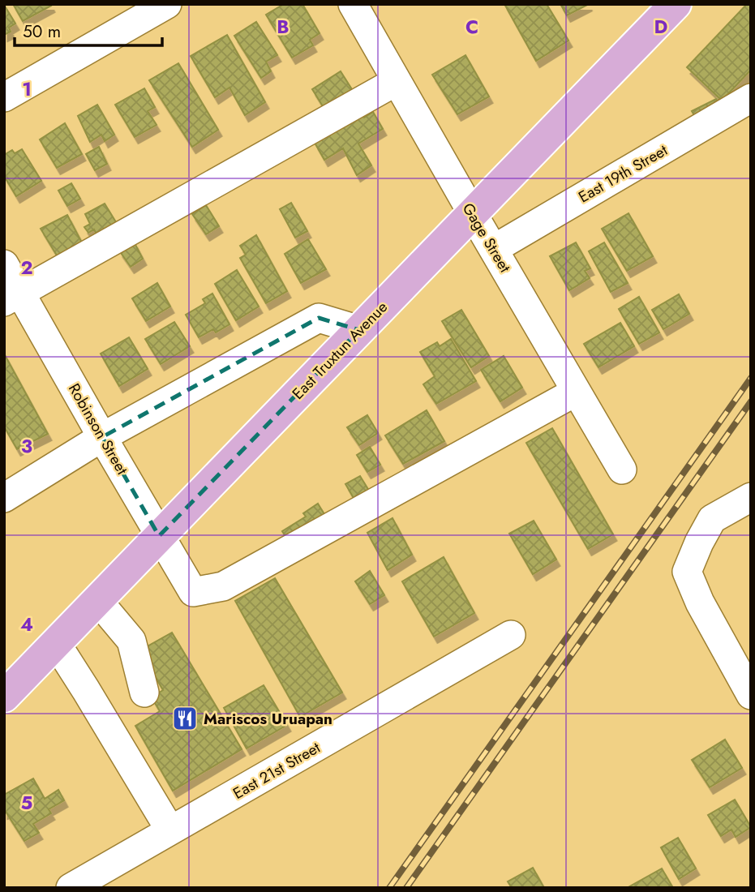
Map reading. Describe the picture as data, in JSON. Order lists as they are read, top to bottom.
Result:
{
  "streets": {
    "main road": ["East Truxtun Avenue"],
    "street": [
      "East 19th Street",
      "Gage Street",
      "Robinson Street",
      "East 21st Street"
    ]
  },
  "crossings": [
    ["East 19th Street", "Gage Street"],
    ["Gage Street", "East Truxtun Avenue"],
    ["Gage Street", "Robinson Street"],
    ["East Truxtun Avenue", "Robinson Street"]
  ],
  "places": {
    "restaurant": ["Mariscos Uruapan"]
  },
  "scale_bar": "50 m",
  "grid": {
    "columns": ["B", "C", "D"],
    "rows": [
      "1",
      "2",
      "3",
      "4",
      "5"
    ]
  }
}
